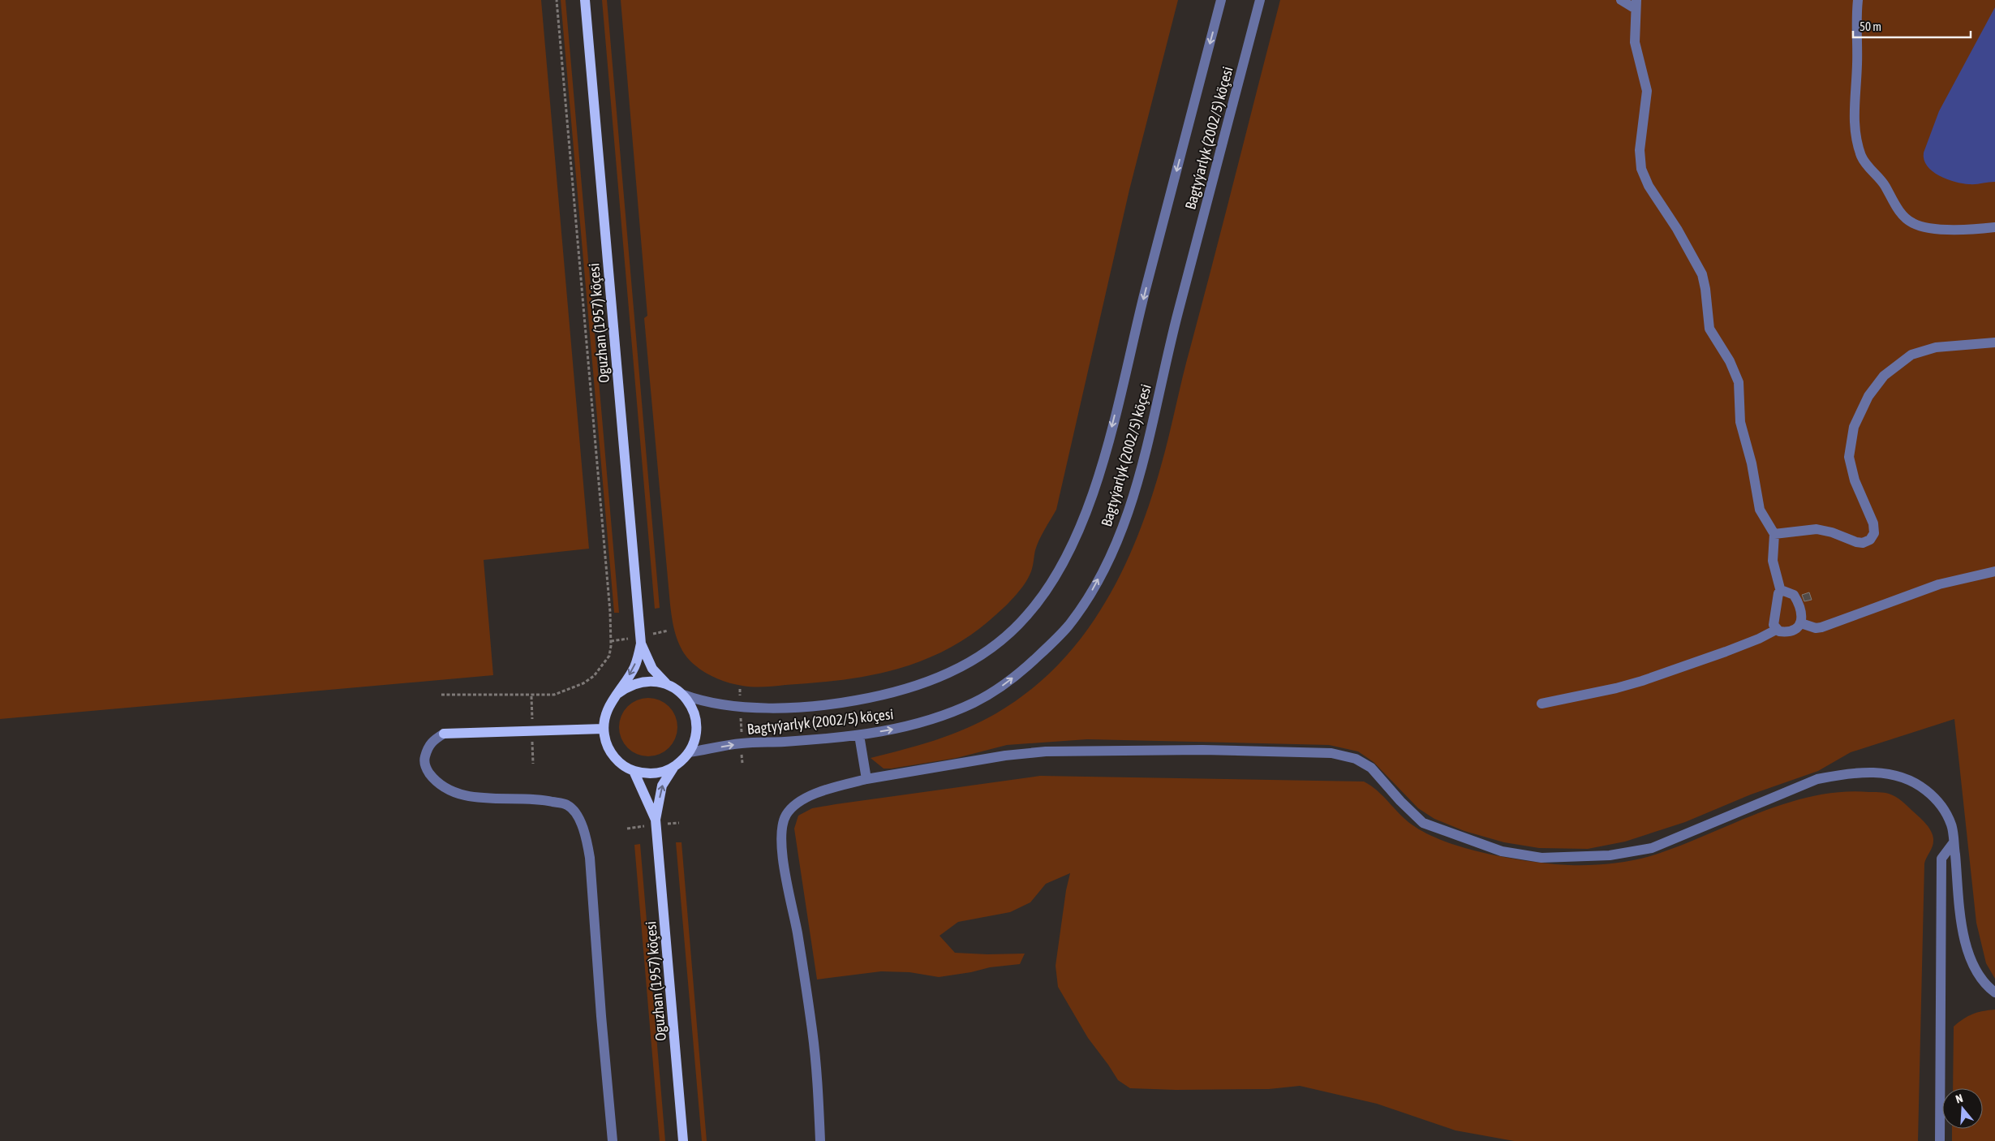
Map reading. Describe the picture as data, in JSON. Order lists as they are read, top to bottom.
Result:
{
  "streets": {
    "main road": ["Oguzhan (1957) köçesi"],
    "street": ["Bagtyýarlyk (2002/5) köçesi"]
  },
  "crossings": [
    ["Bagtyýarlyk (2002/5) köçesi", "Oguzhan (1957) köçesi"]
  ],
  "scale_bar": "50 m",
  "north": "top"
}
